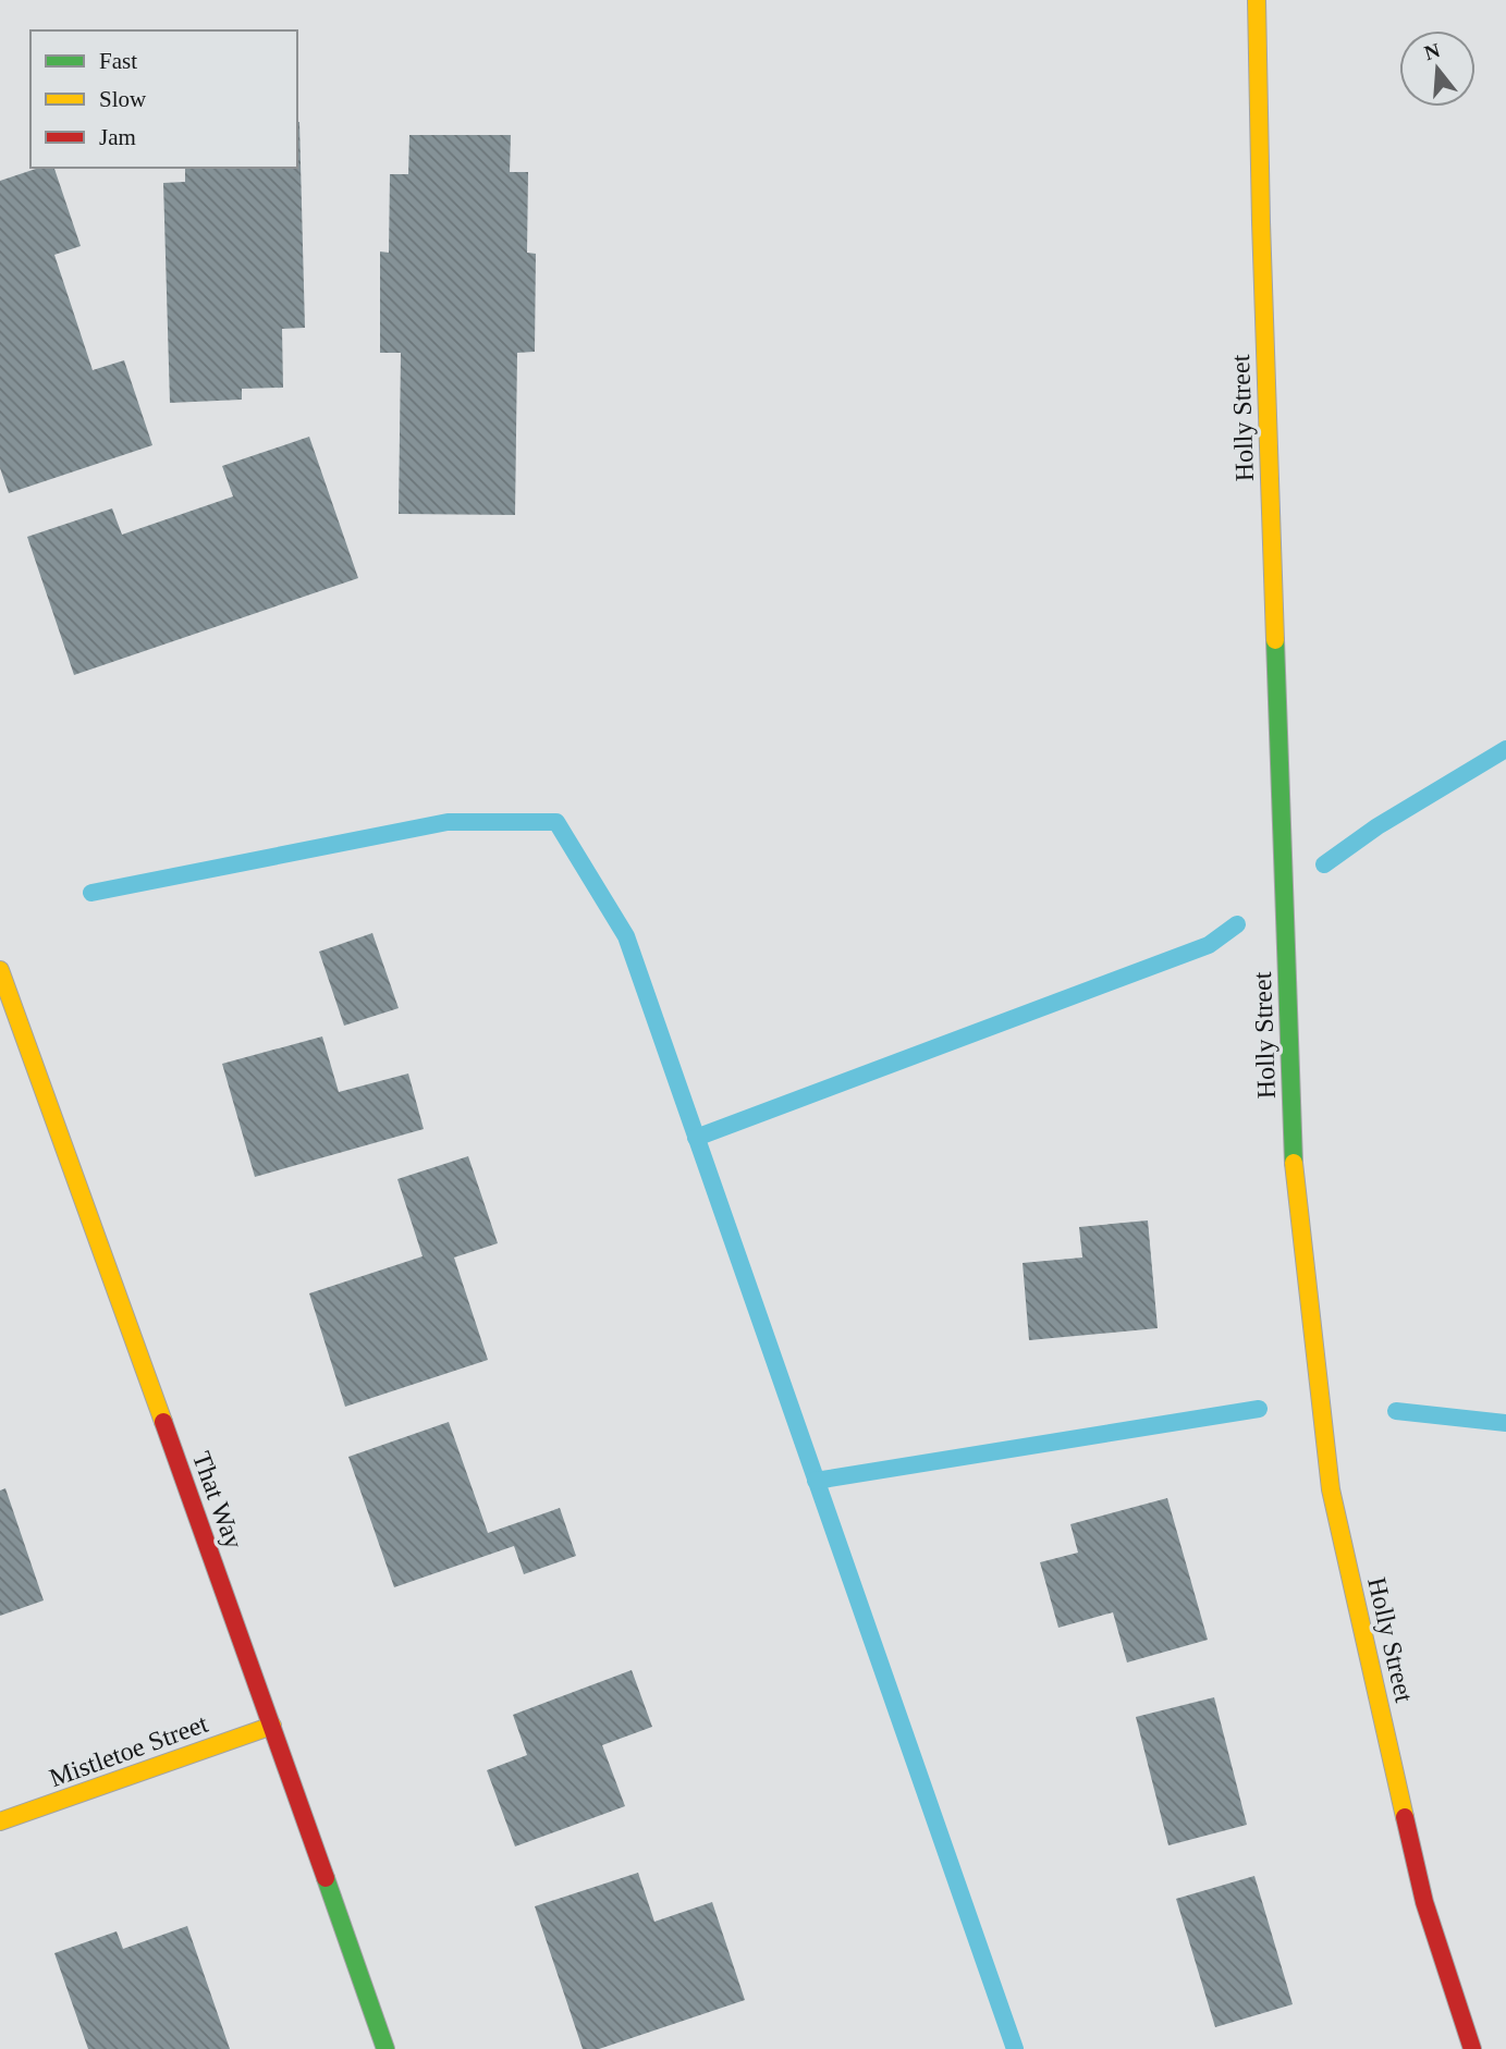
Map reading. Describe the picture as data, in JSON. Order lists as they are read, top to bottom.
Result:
{
  "streets": {
    "street": ["Holly Street", "That Way", "Mistletoe Street"]
  },
  "crossings": [
    ["That Way", "Mistletoe Street"]
  ],
  "legend": ["Fast", "Slow", "Jam"],
  "north": "top"
}
